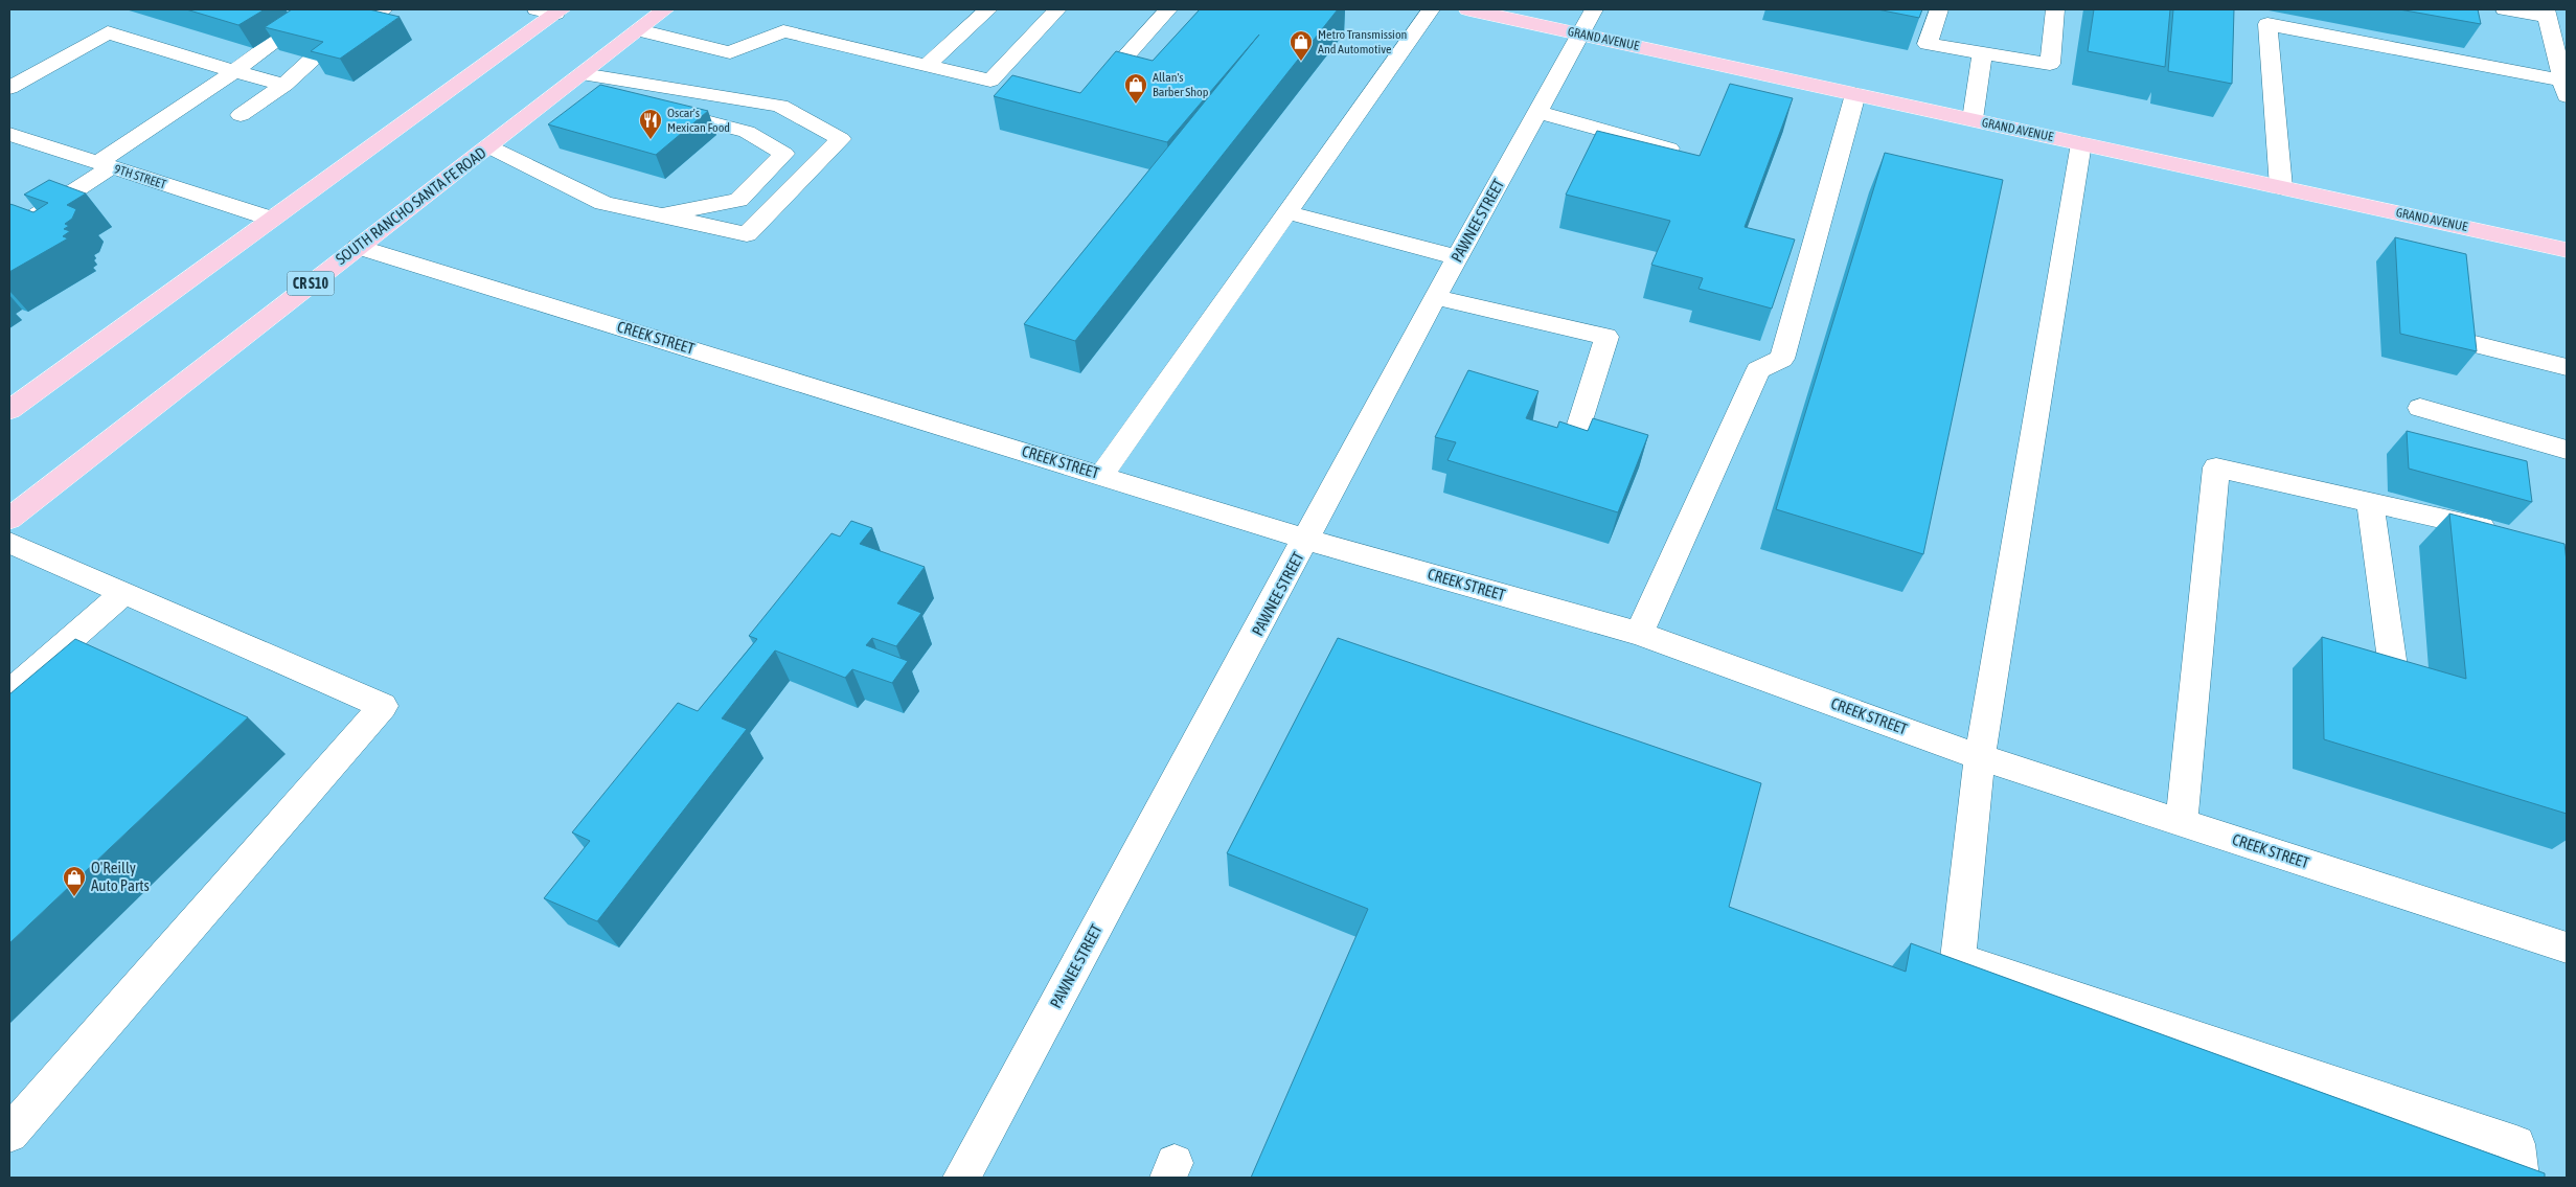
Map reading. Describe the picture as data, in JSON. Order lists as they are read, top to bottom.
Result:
{
  "streets": {
    "main road": ["GRAND AVENUE", "SOUTH RANCHO SANTA FE ROAD", "CR S10"],
    "street": ["9TH STREET", "PAWNEE STREET", "CREEK STREET"]
  },
  "crossings": [
    ["GRAND AVENUE", "PAWNEE STREET"],
    ["SOUTH RANCHO SANTA FE ROAD", "CREEK STREET"],
    ["PAWNEE STREET", "CREEK STREET"]
  ],
  "places": {
    "shop": ["Metro Transmission And Automotive", "Allan's Barber Shop", "O'Reilly Auto Parts"],
    "restaurant": ["Oscar's Mexican Food"]
  }
}
